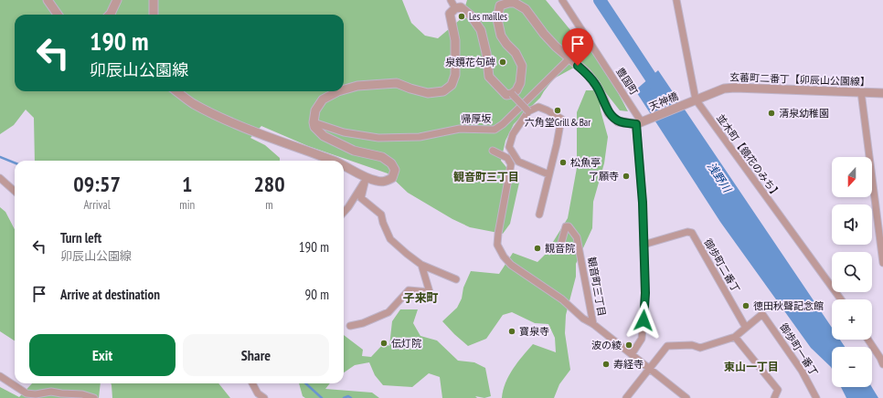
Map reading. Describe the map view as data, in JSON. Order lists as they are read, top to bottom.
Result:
{
  "streets": {
    "street": [
      "玄蕃町二番丁【卯辰山公園線】",
      "豊国町",
      "天神橋",
      "帰厚坂",
      "並木町【鏡花のみち】",
      "御歩町二番丁",
      "観音町三丁目",
      "御歩町一番丁"
    ]
  },
  "crossings": [
    ["玄蕃町二番丁【卯辰山公園線】", "天神橋"],
    ["玄蕃町二番丁【卯辰山公園線】", "並木町【鏡花のみち】"],
    ["豊国町", "天神橋"],
    ["天神橋", "並木町【鏡花のみち】"],
    ["御歩町二番丁", "御歩町一番丁"]
  ],
  "districts": ["観音町三丁目", "子来町", "東山一丁目"],
  "water": ["浅野川"],
  "places": [
    "Les mailles",
    "泉鏡花句碑",
    "六角堂Grill＆Bar",
    "清泉幼稚園",
    "松魚亭",
    "了願寺",
    "観音院",
    "徳田秋聲記念館",
    "寶泉寺",
    "伝灯院",
    "波の綾",
    "寿経寺"
  ],
  "north": "bottom",
  "page": {
    "turn": ["190 m", "卯辰山公園線"],
    "map_buttons": ["+", "−"],
    "eta": [
      "09:57",
      "Arrival",
      "1",
      "min",
      "280",
      "m"
    ],
    "list": [
      {
        "name": "Turn left",
        "note": "卯辰山公園線",
        "value": "190 m"
      },
      {
        "name": "Arrive at destination",
        "value": "90 m"
      }
    ],
    "buttons": ["Exit", "Share"]
  }
}
